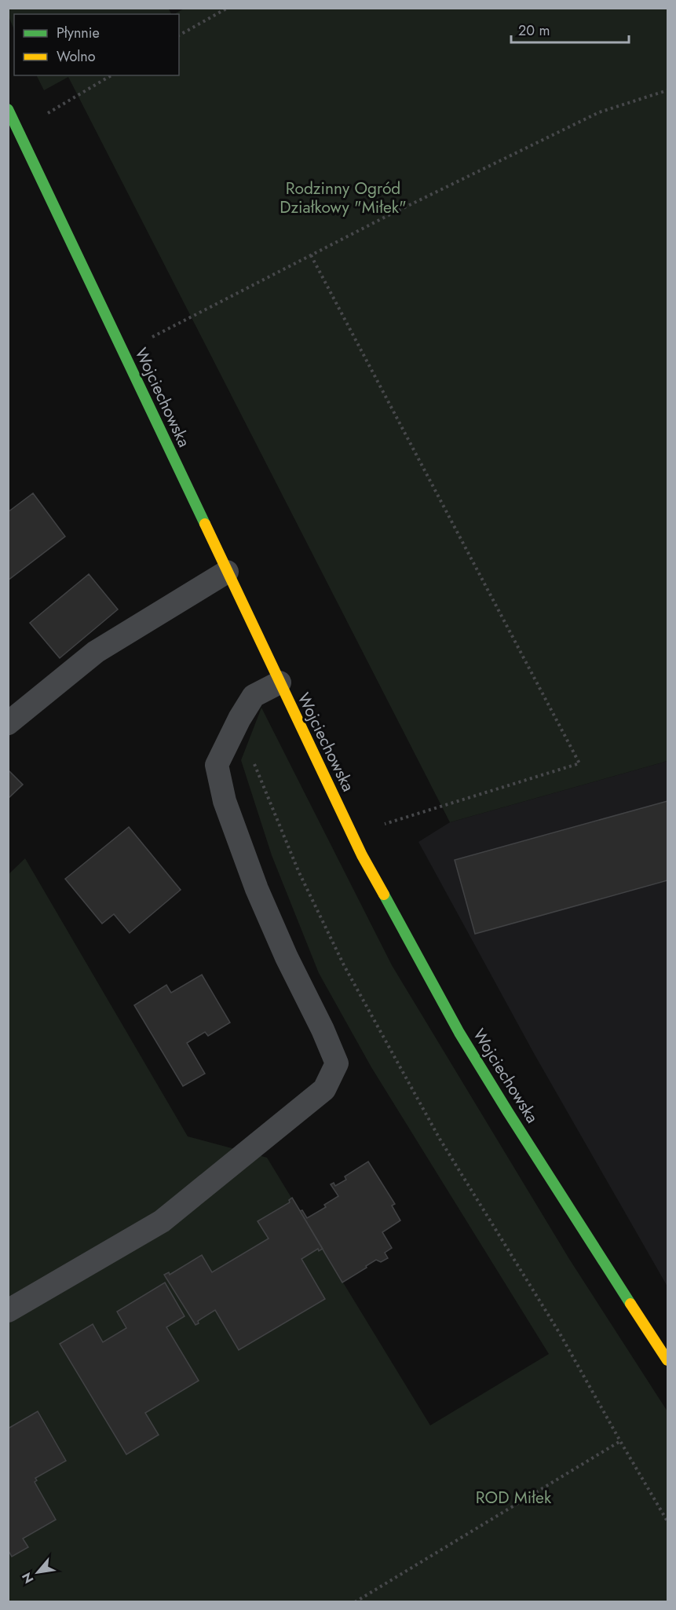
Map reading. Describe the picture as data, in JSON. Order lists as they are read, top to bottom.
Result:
{
  "streets": {
    "street": ["Wojciechowska"]
  },
  "parks": ["Rodzinny Ogród Działkowy \"Miłek\"", "ROD Miłek"],
  "legend": ["Płynnie", "Wolno"],
  "scale_bar": "20 m",
  "north": "bottom left"
}
